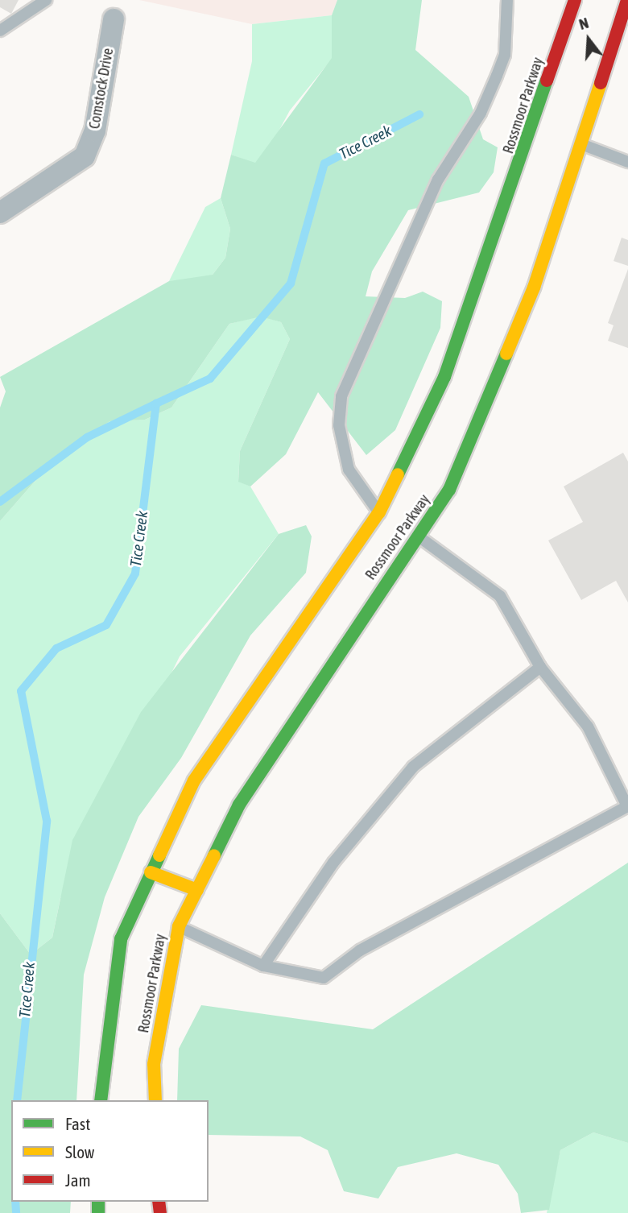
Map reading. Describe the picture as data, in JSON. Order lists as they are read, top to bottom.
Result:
{
  "streets": {
    "street": ["Comstock Drive", "Rossmoor Parkway"]
  },
  "water": ["Tice Creek"],
  "legend": ["Fast", "Slow", "Jam"],
  "north": "top"
}
